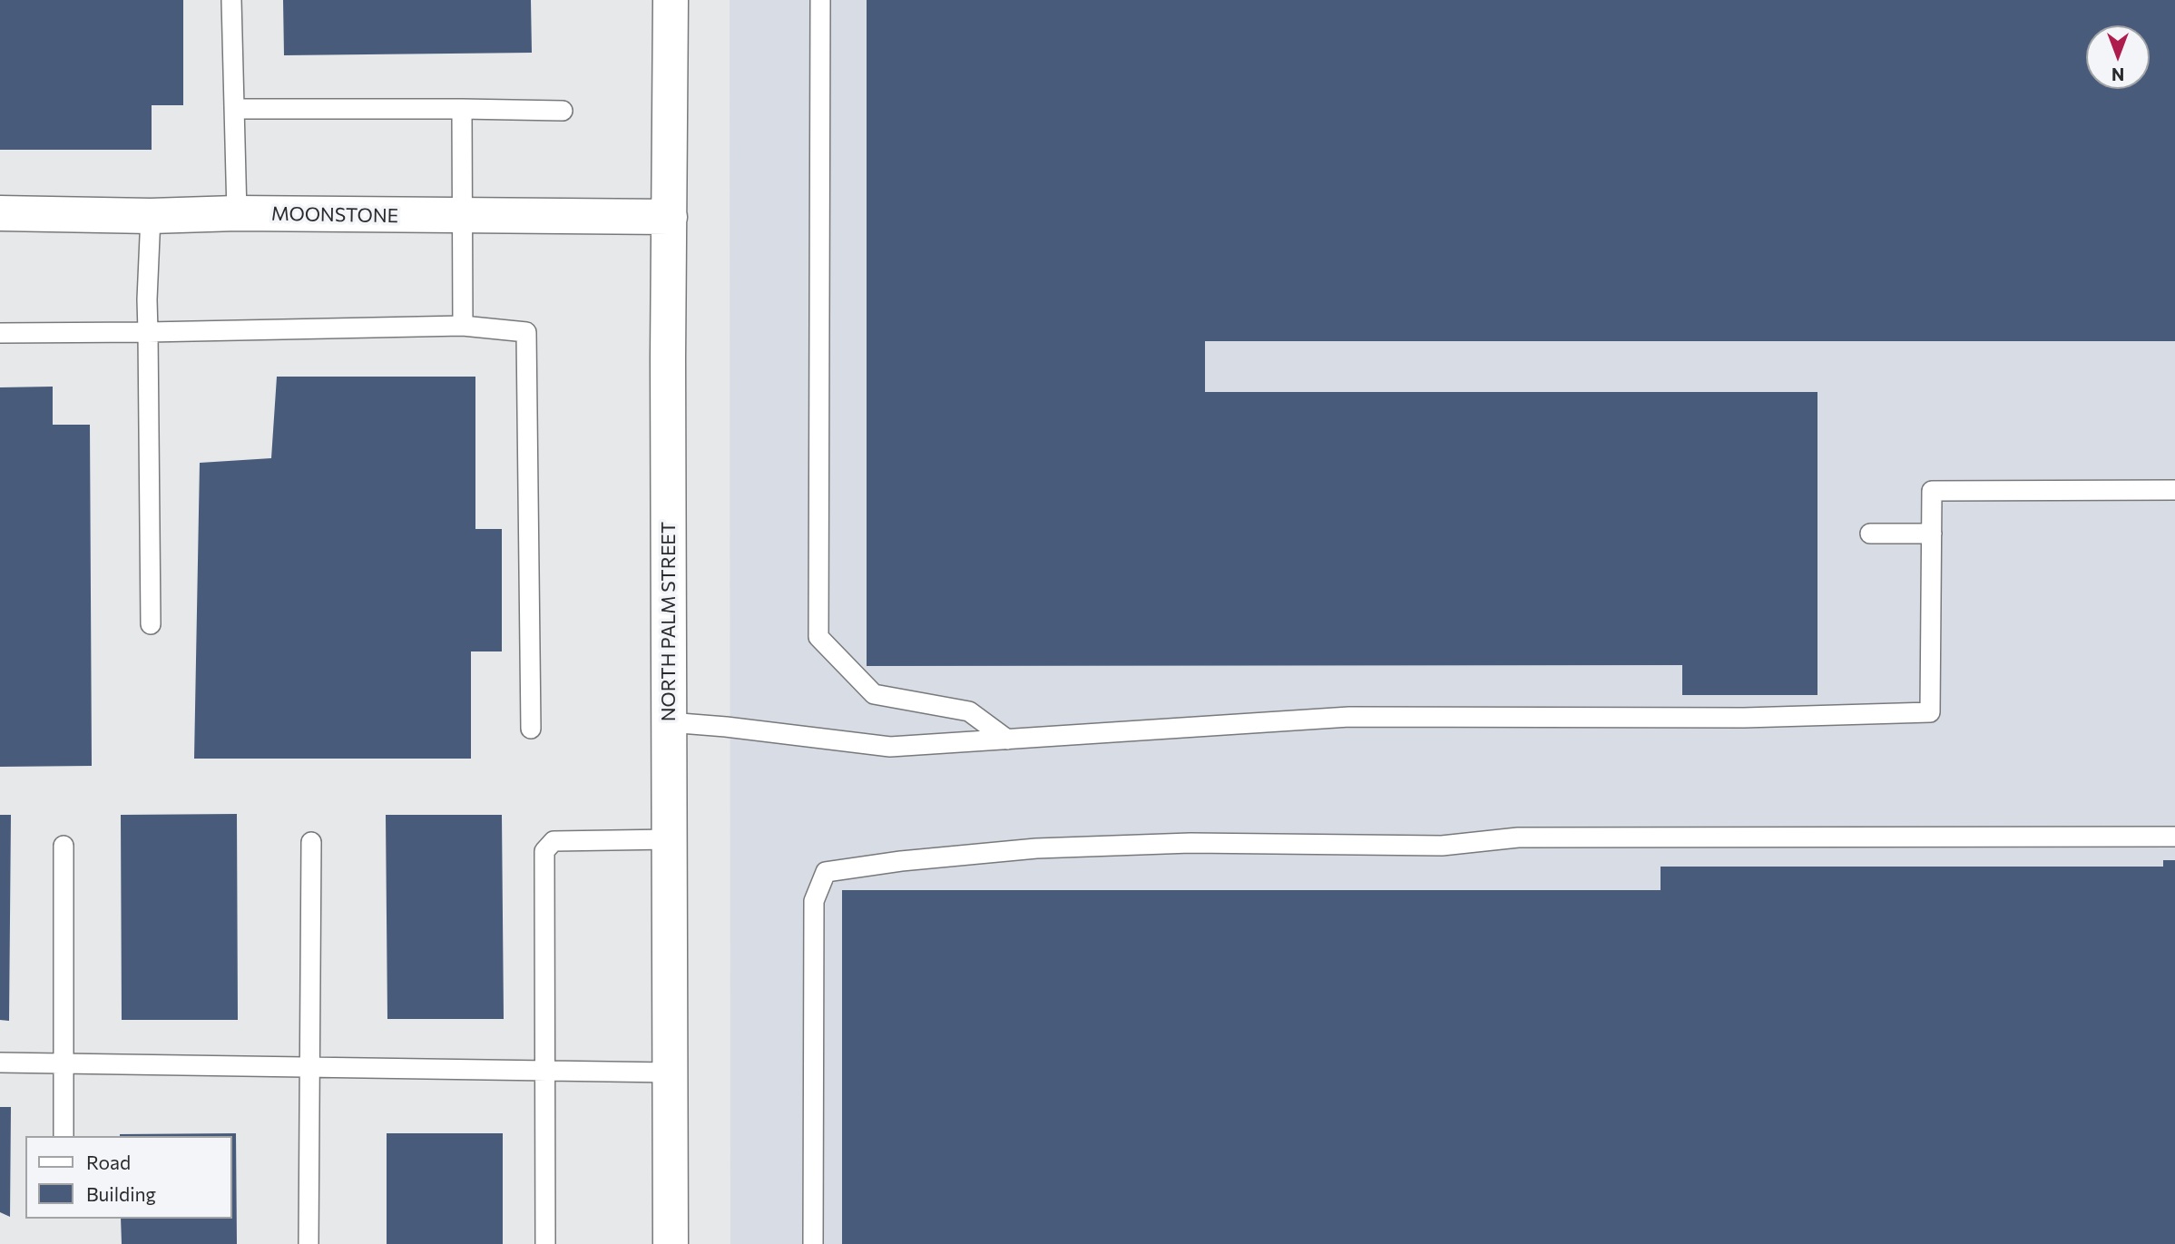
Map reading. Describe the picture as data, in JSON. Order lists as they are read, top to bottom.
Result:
{
  "streets": {
    "street": ["MOONSTONE", "NORTH PALM STREET"]
  },
  "crossings": [
    ["MOONSTONE", "NORTH PALM STREET"]
  ],
  "legend": ["Road", "Building"],
  "north": "bottom"
}
